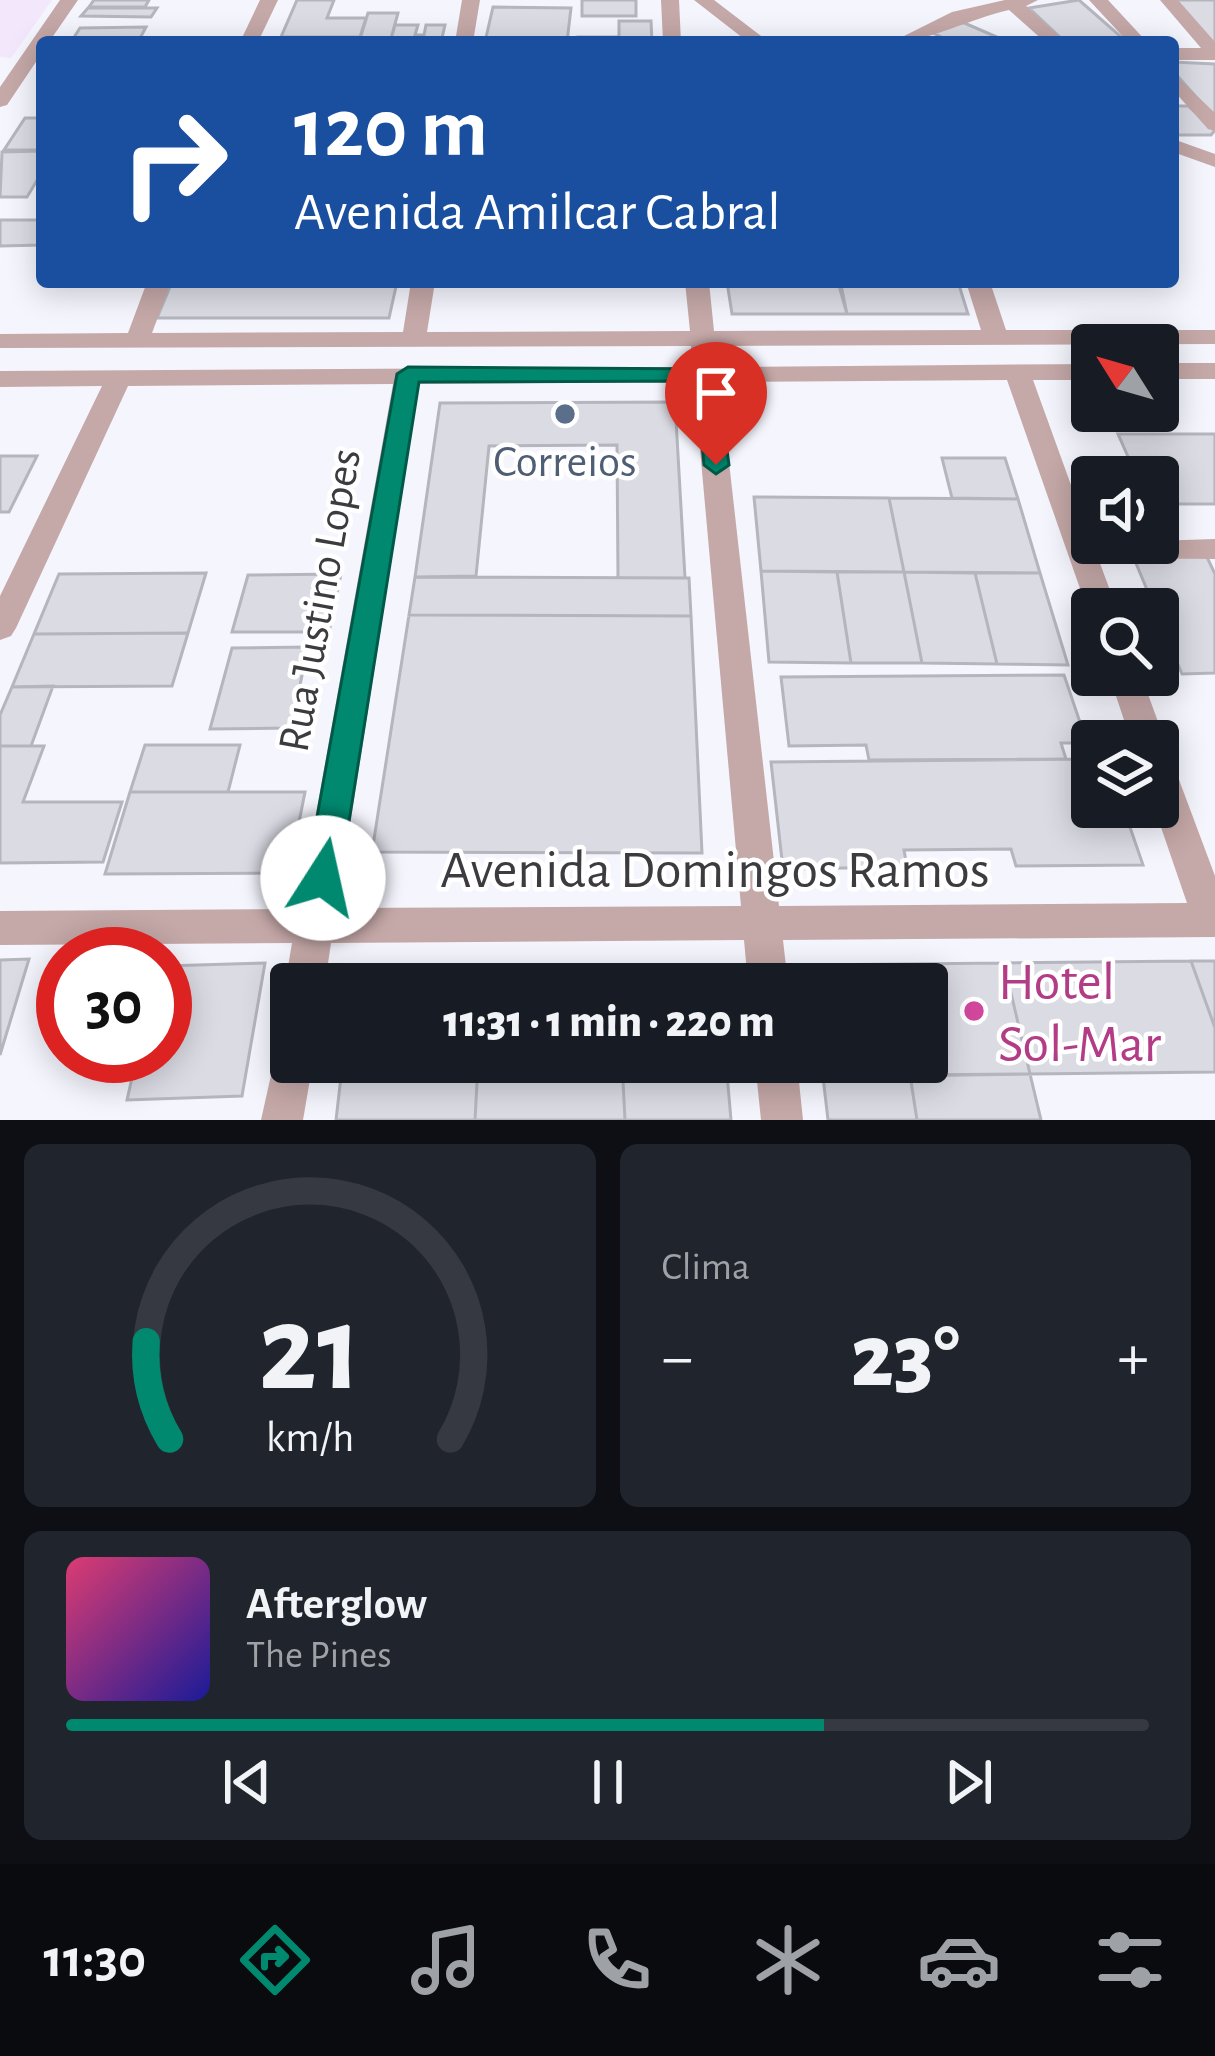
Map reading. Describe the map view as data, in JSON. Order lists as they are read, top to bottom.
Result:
{
  "streets": {
    "street": ["Rua Justino Lopes", "Avenida Domingos Ramos"]
  },
  "crossings": [
    ["Rua Justino Lopes", "Avenida Domingos Ramos"]
  ],
  "places": ["Correios", "Hotel Sol-Mar"],
  "north": "top left",
  "page": {
    "turn": ["120 m", "Avenida Amilcar Cabral"],
    "limit": "30",
    "trip": "11:31 · 1 min · 220 m",
    "tile": "Clima",
    "heat": ["−", "23°", "+"],
    "song": ["Afterglow", "The Pines"],
    "tabs": "11:30",
    "gauge": ["21", "km/h"]
  }
}
